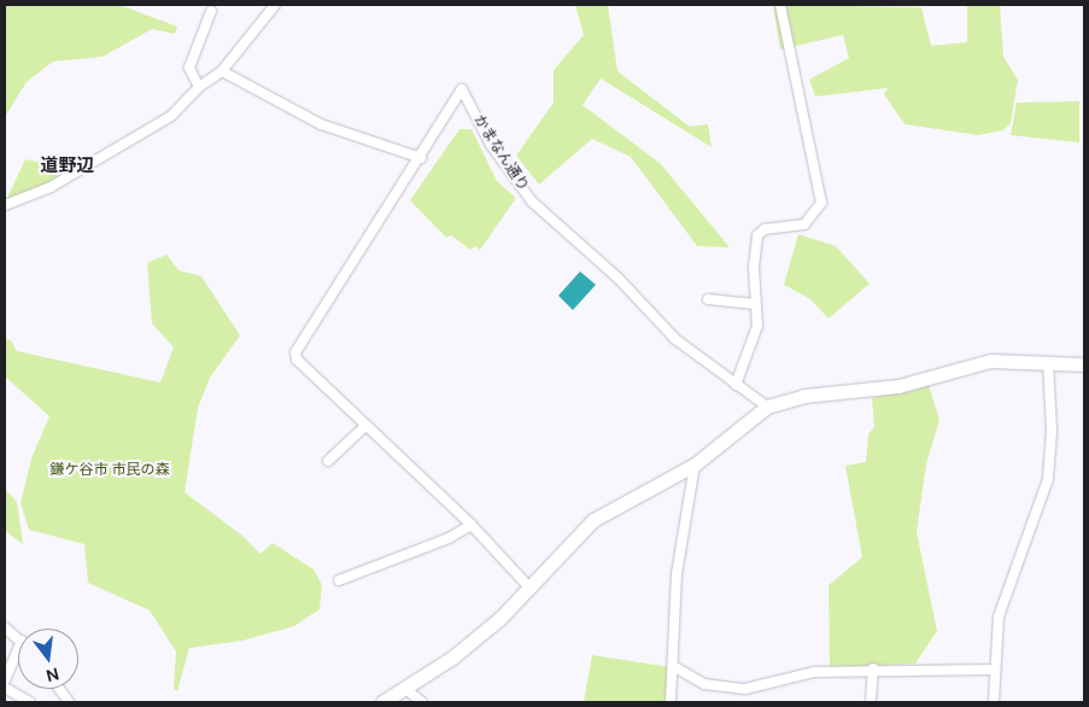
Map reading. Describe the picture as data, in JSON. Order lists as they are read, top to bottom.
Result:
{
  "streets": {
    "street": ["かまなん通り"]
  },
  "districts": ["道野辺"],
  "parks": ["鎌ケ谷市 市民の森"],
  "north": "bottom"
}
